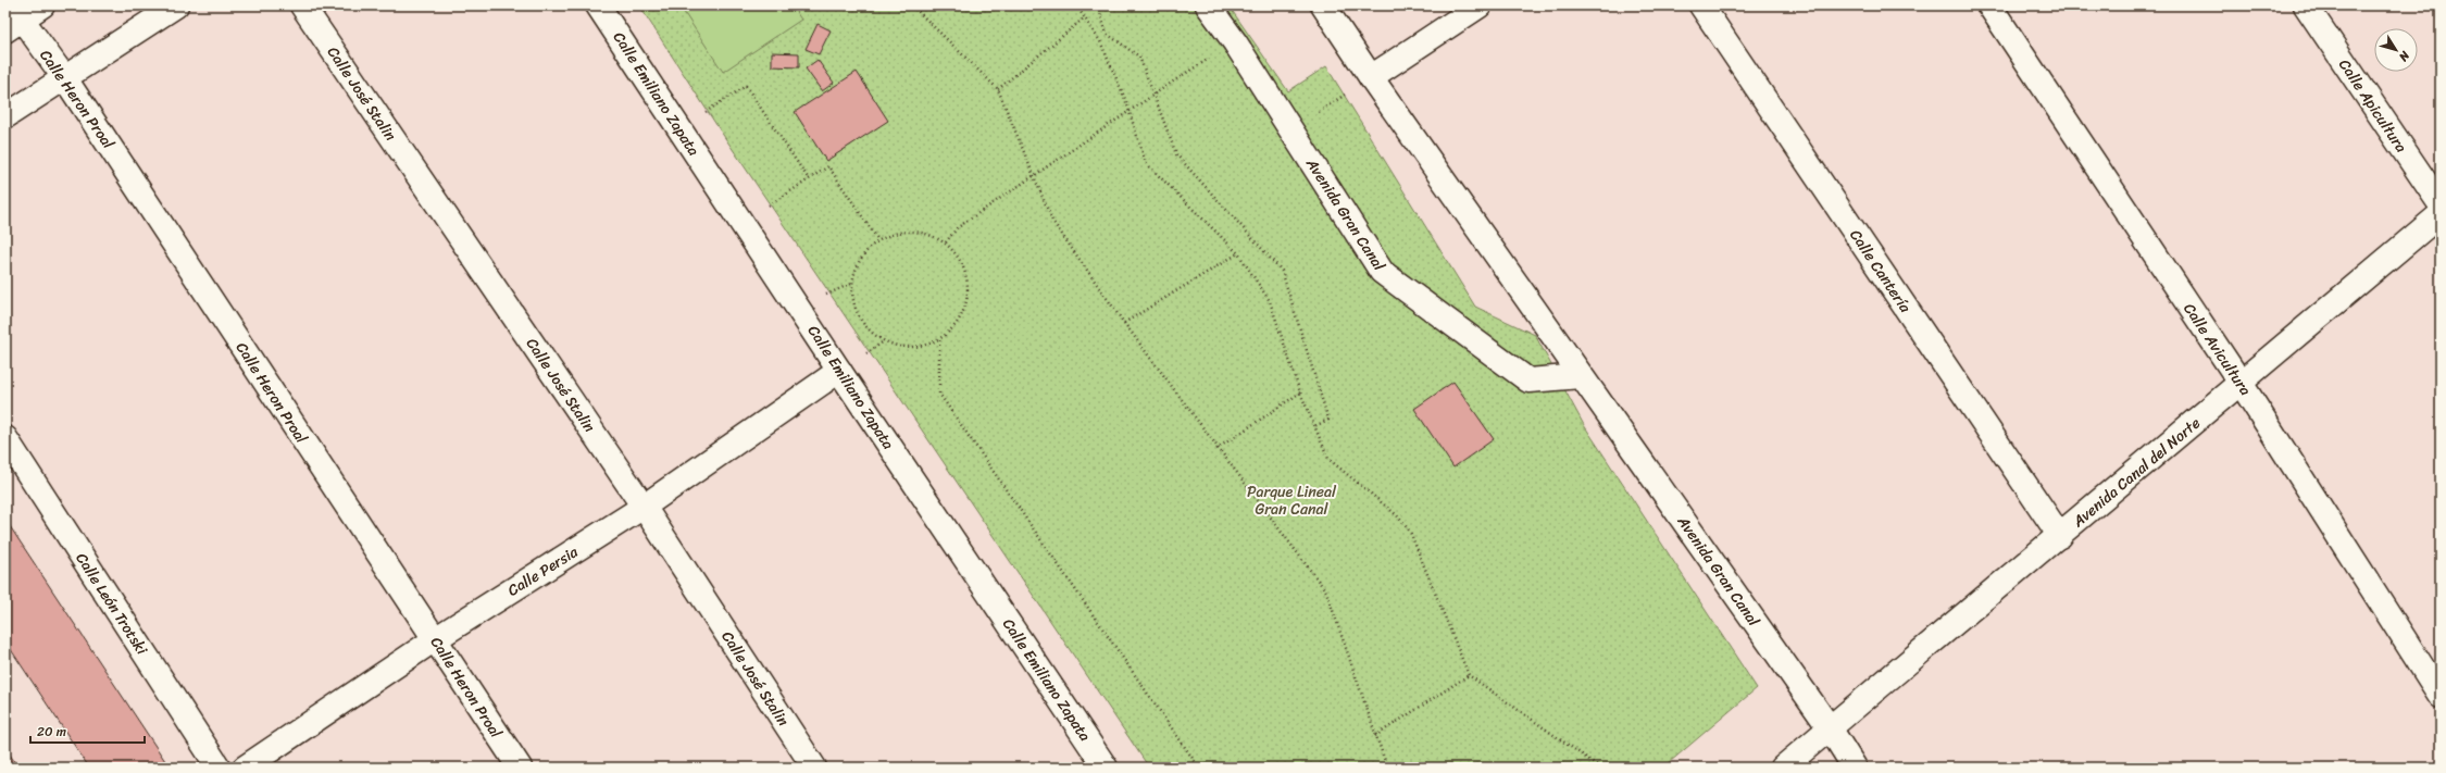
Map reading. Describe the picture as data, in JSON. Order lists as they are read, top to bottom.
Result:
{
  "streets": {
    "street": [
      "Calle José Stalin",
      "Calle Emiliano Zapata",
      "Calle Heron Proal",
      "Calle Apicultura",
      "Avenida Gran Canal",
      "Calle Cantería",
      "Calle Avicultura",
      "Avenida Canal del Norte",
      "Calle Persia",
      "Calle León Trotski"
    ]
  },
  "crossings": [
    ["Calle José Stalin", "Calle Persia"],
    ["Calle Emiliano Zapata", "Calle Persia"],
    ["Calle Heron Proal", "Calle Persia"],
    ["Avenida Gran Canal", "Avenida Canal del Norte"],
    ["Calle Cantería", "Avenida Canal del Norte"],
    ["Calle Avicultura", "Avenida Canal del Norte"]
  ],
  "parks": ["Parque Lineal Gran Canal"],
  "scale_bar": "20 m",
  "north": "bottom right"
}
